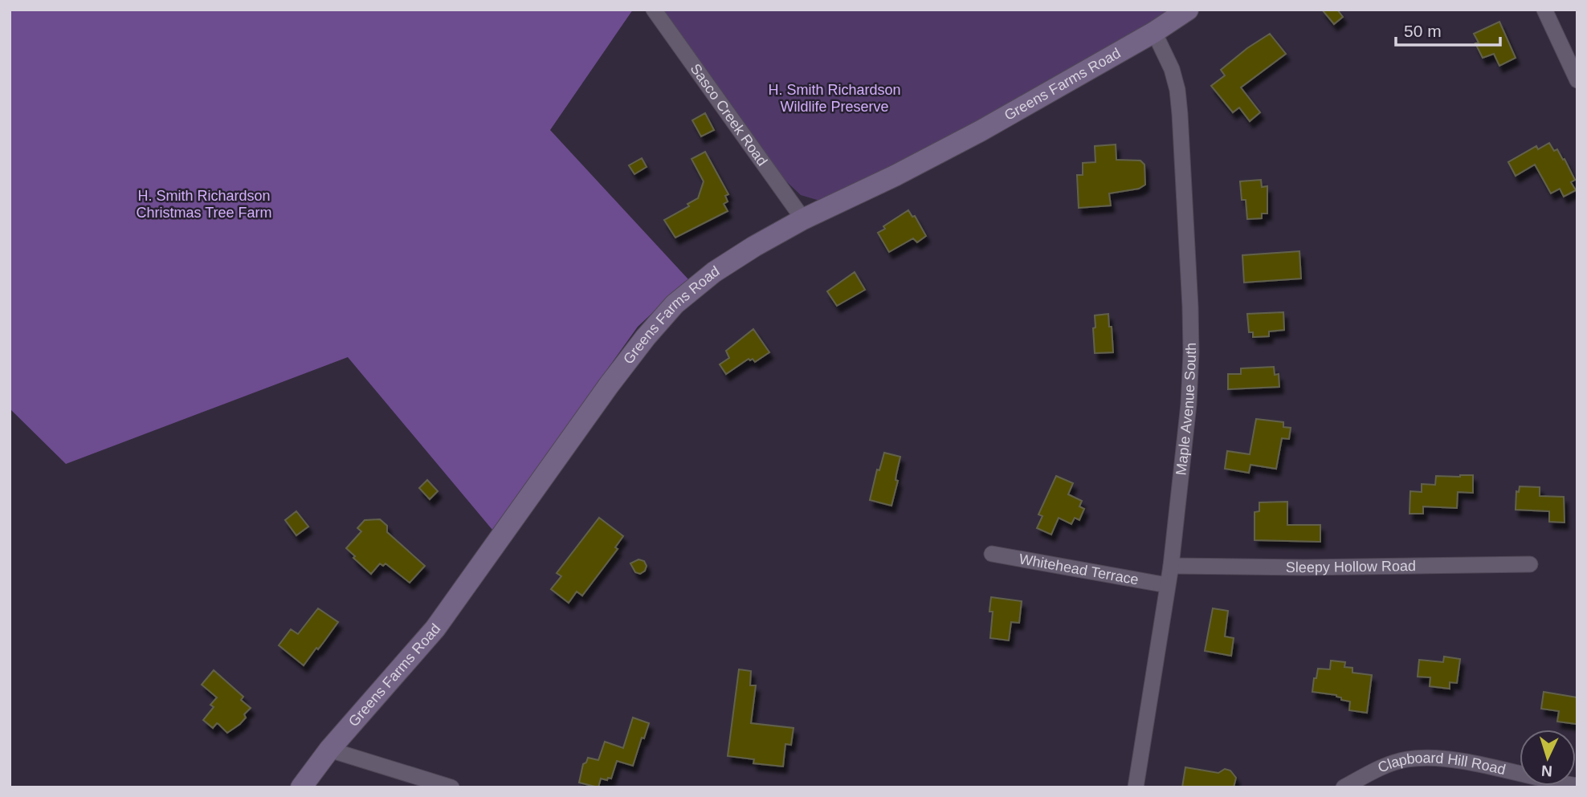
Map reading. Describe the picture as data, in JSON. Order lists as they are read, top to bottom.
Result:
{
  "streets": {
    "street": [
      "Greens Farms Road",
      "Sasco Creek Road",
      "Maple Avenue South",
      "Sleepy Hollow Road",
      "Whitehead Terrace",
      "Clapboard Hill Road"
    ]
  },
  "crossings": [
    ["Greens Farms Road", "Sasco Creek Road"],
    ["Greens Farms Road", "Maple Avenue South"],
    ["Maple Avenue South", "Sleepy Hollow Road"],
    ["Maple Avenue South", "Whitehead Terrace"]
  ],
  "parks": ["H. Smith Richardson Wildlife Preserve", "H. Smith Richardson Christmas Tree Farm"],
  "scale_bar": "50 m",
  "north": "bottom"
}
